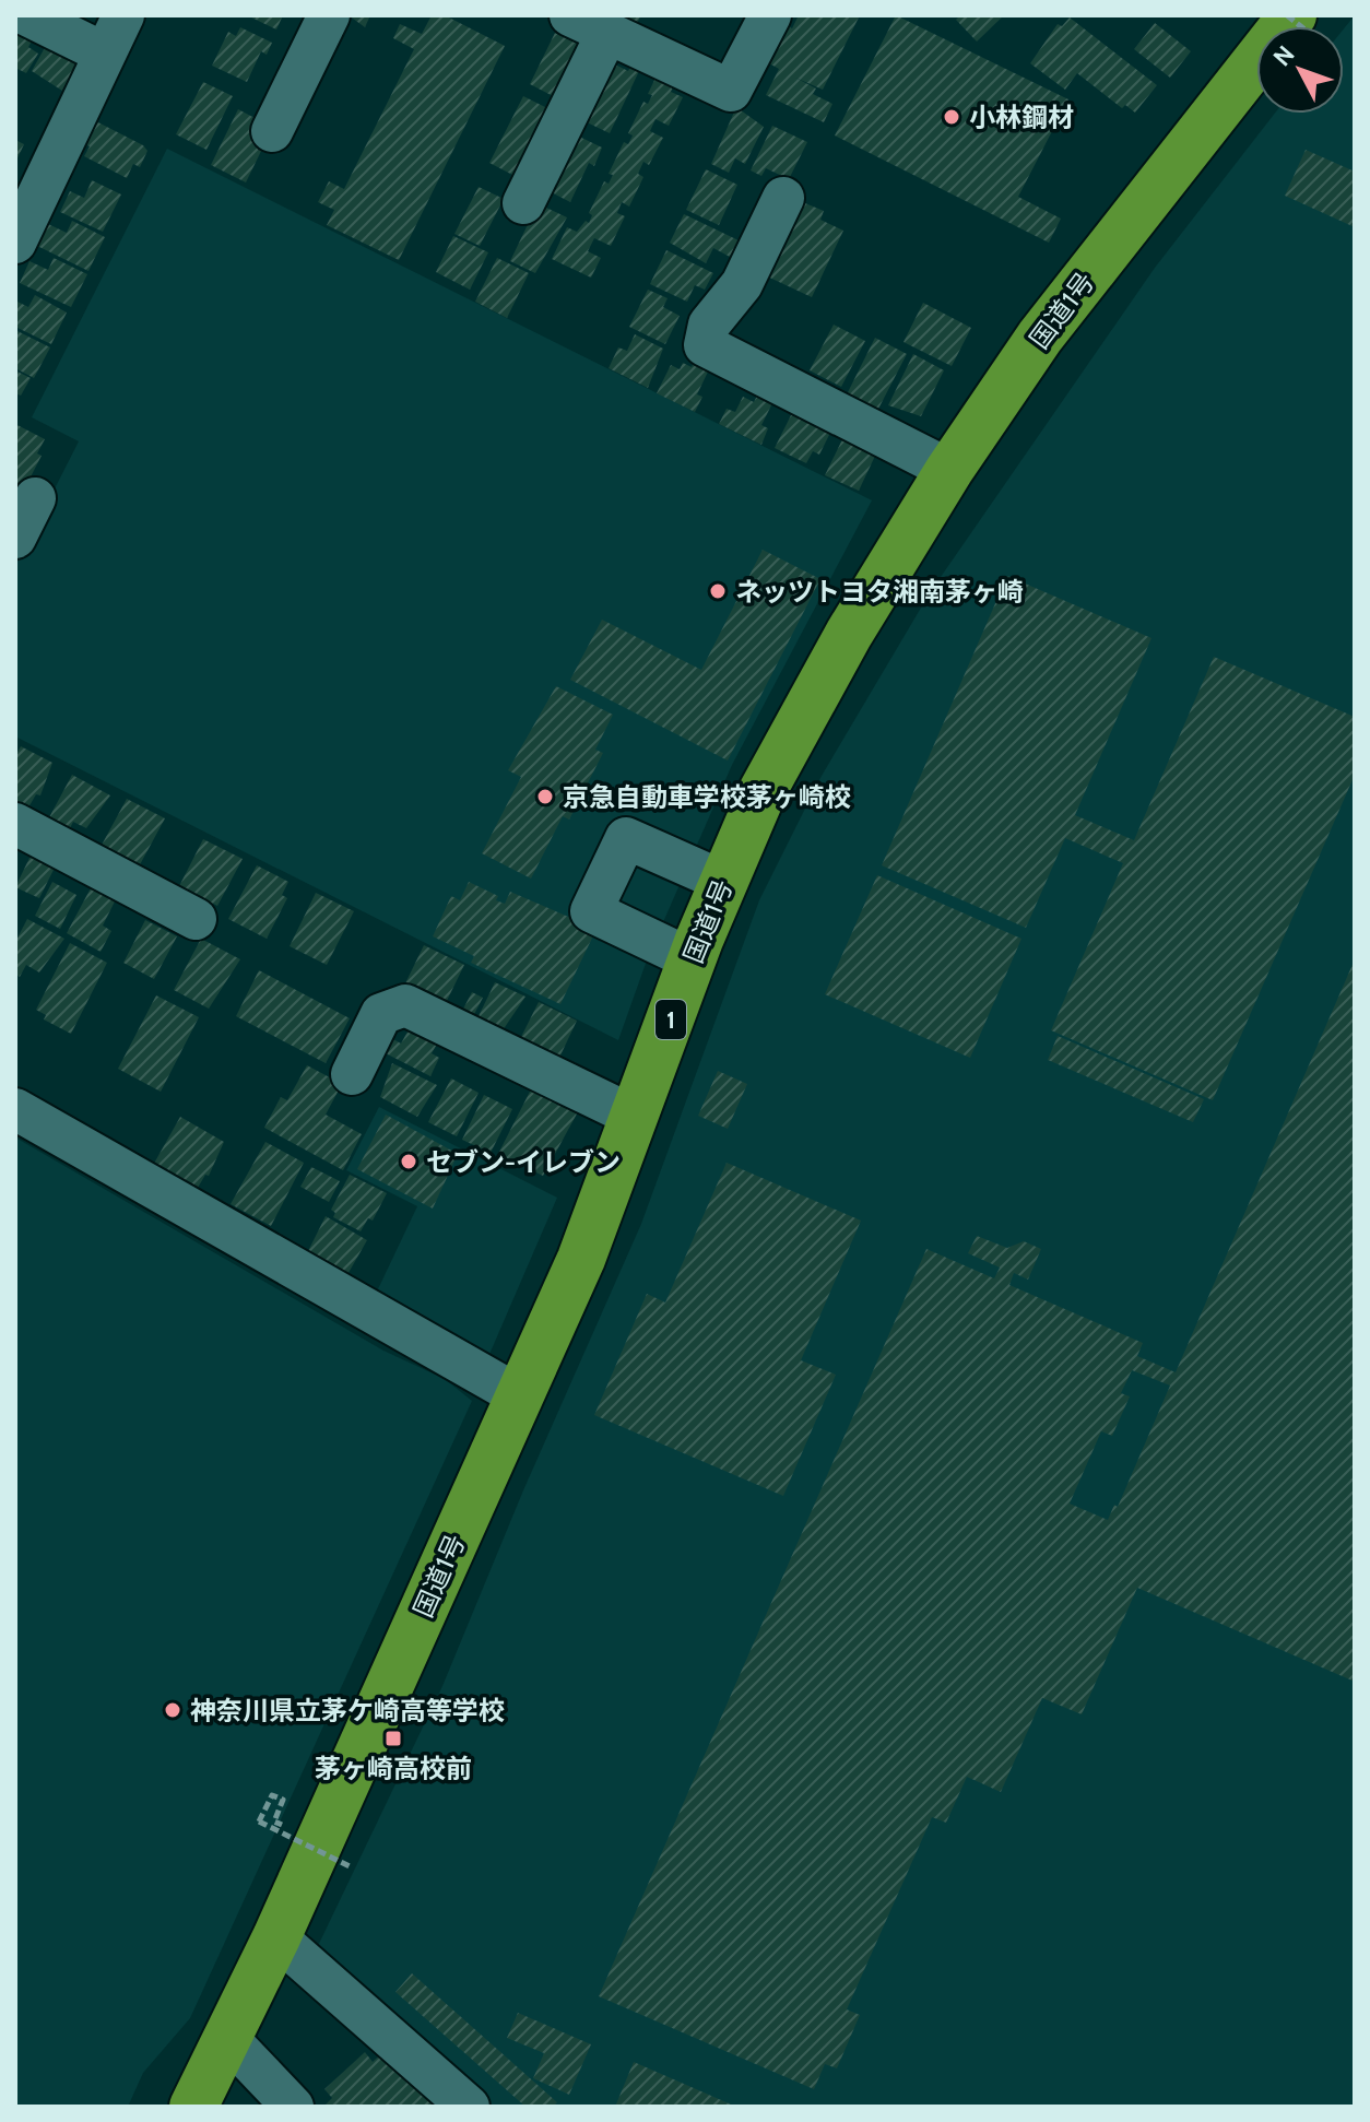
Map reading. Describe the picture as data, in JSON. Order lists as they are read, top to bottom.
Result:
{
  "streets": {
    "highway": ["国道1号", "1"]
  },
  "places": {
    "other": [
      "小林鋼材",
      "ネッツトヨタ湘南茅ヶ崎",
      "京急自動車学校茅ヶ崎校",
      "セブン-イレブン",
      "神奈川県立茅ケ崎高等学校"
    ],
    "transit": ["茅ヶ崎高校前"]
  },
  "north": "top left"
}
